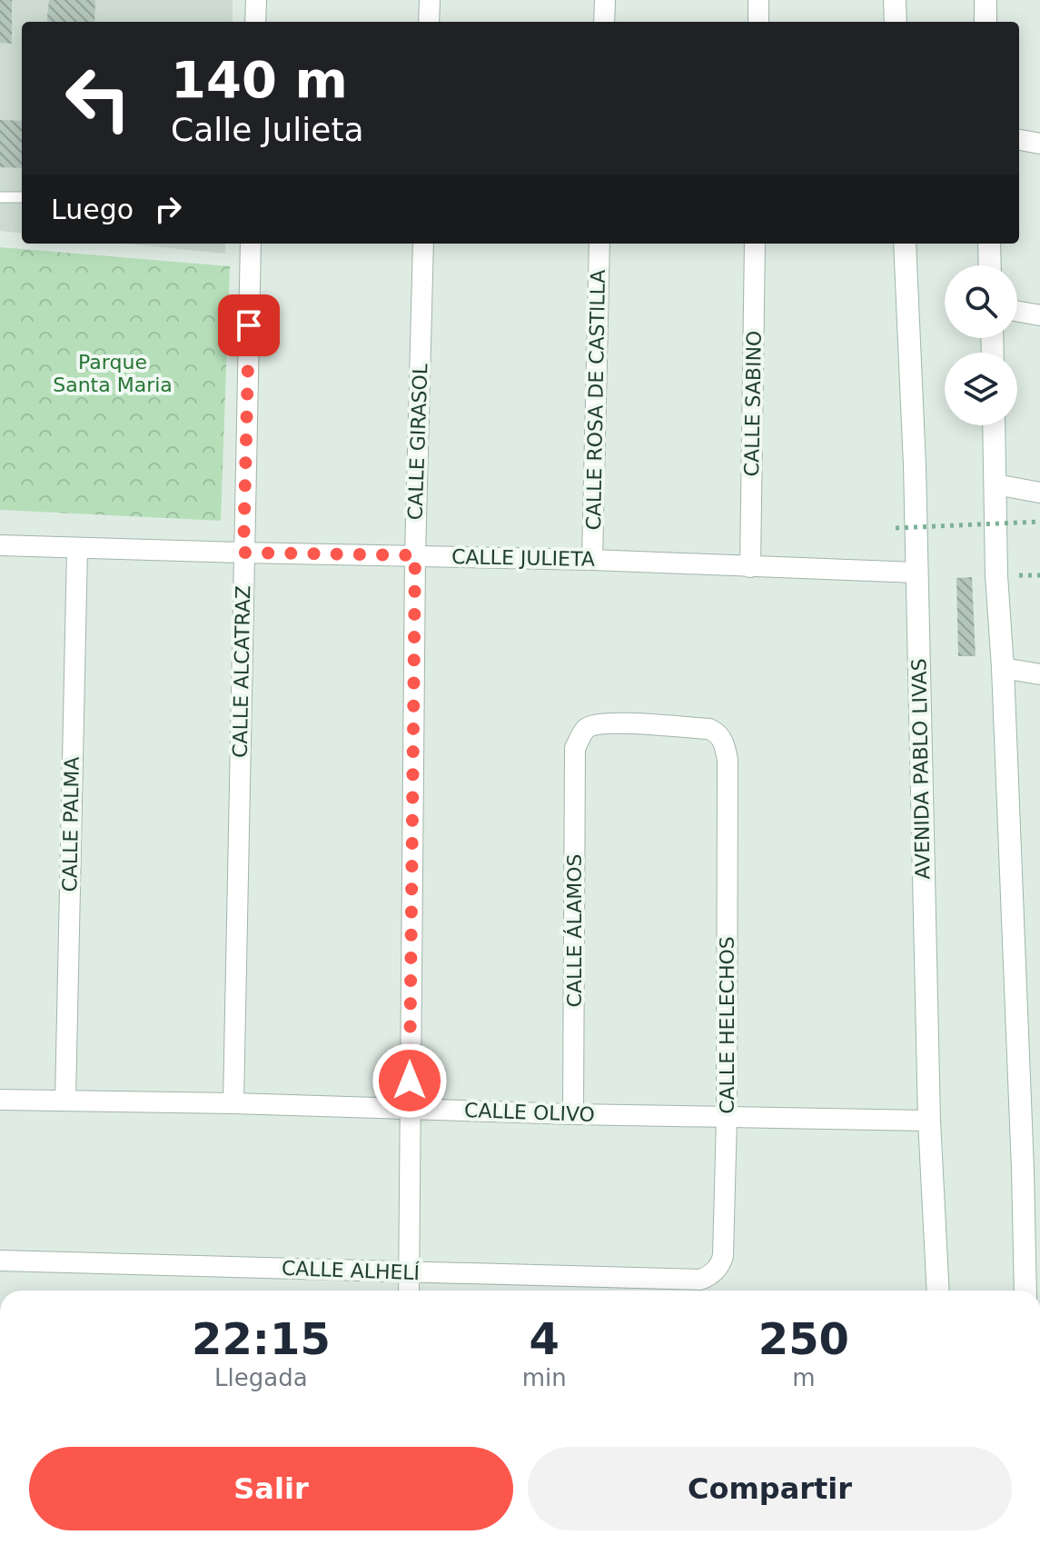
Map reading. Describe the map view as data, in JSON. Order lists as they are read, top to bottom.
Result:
{
  "streets": {
    "main road": ["AVENIDA PABLO LIVAS"],
    "street": [
      "CALLE ROSA DE CASTILLA",
      "CALLE SABINO",
      "CALLE GIRASOL",
      "CALLE JULIETA",
      "CALLE ALCATRAZ",
      "CALLE PALMA",
      "CALLE ÁLAMOS",
      "CALLE HELECHOS",
      "CALLE OLIVO",
      "CALLE ALHELÍ"
    ]
  },
  "crossings": [
    ["CALLE ROSA DE CASTILLA", "CALLE JULIETA"],
    ["CALLE SABINO", "CALLE JULIETA"],
    ["CALLE GIRASOL", "CALLE JULIETA"],
    ["CALLE GIRASOL", "CALLE OLIVO"],
    ["CALLE GIRASOL", "CALLE ALHELÍ"],
    ["CALLE JULIETA", "CALLE ALCATRAZ"],
    ["CALLE JULIETA", "AVENIDA PABLO LIVAS"],
    ["CALLE JULIETA", "CALLE PALMA"],
    ["CALLE ALCATRAZ", "CALLE OLIVO"],
    ["AVENIDA PABLO LIVAS", "CALLE OLIVO"],
    ["CALLE PALMA", "CALLE OLIVO"],
    ["CALLE ÁLAMOS", "CALLE HELECHOS"],
    ["CALLE ÁLAMOS", "CALLE OLIVO"],
    ["CALLE HELECHOS", "CALLE OLIVO"],
    ["CALLE HELECHOS", "CALLE ALHELÍ"]
  ],
  "parks": ["Parque Santa Maria"],
  "page": {
    "turn": ["140 m", "Calle Julieta"],
    "then": "Luego",
    "eta": [
      "22:15",
      "Llegada",
      "4",
      "min",
      "250",
      "m"
    ],
    "buttons": ["Salir", "Compartir"]
  }
}
